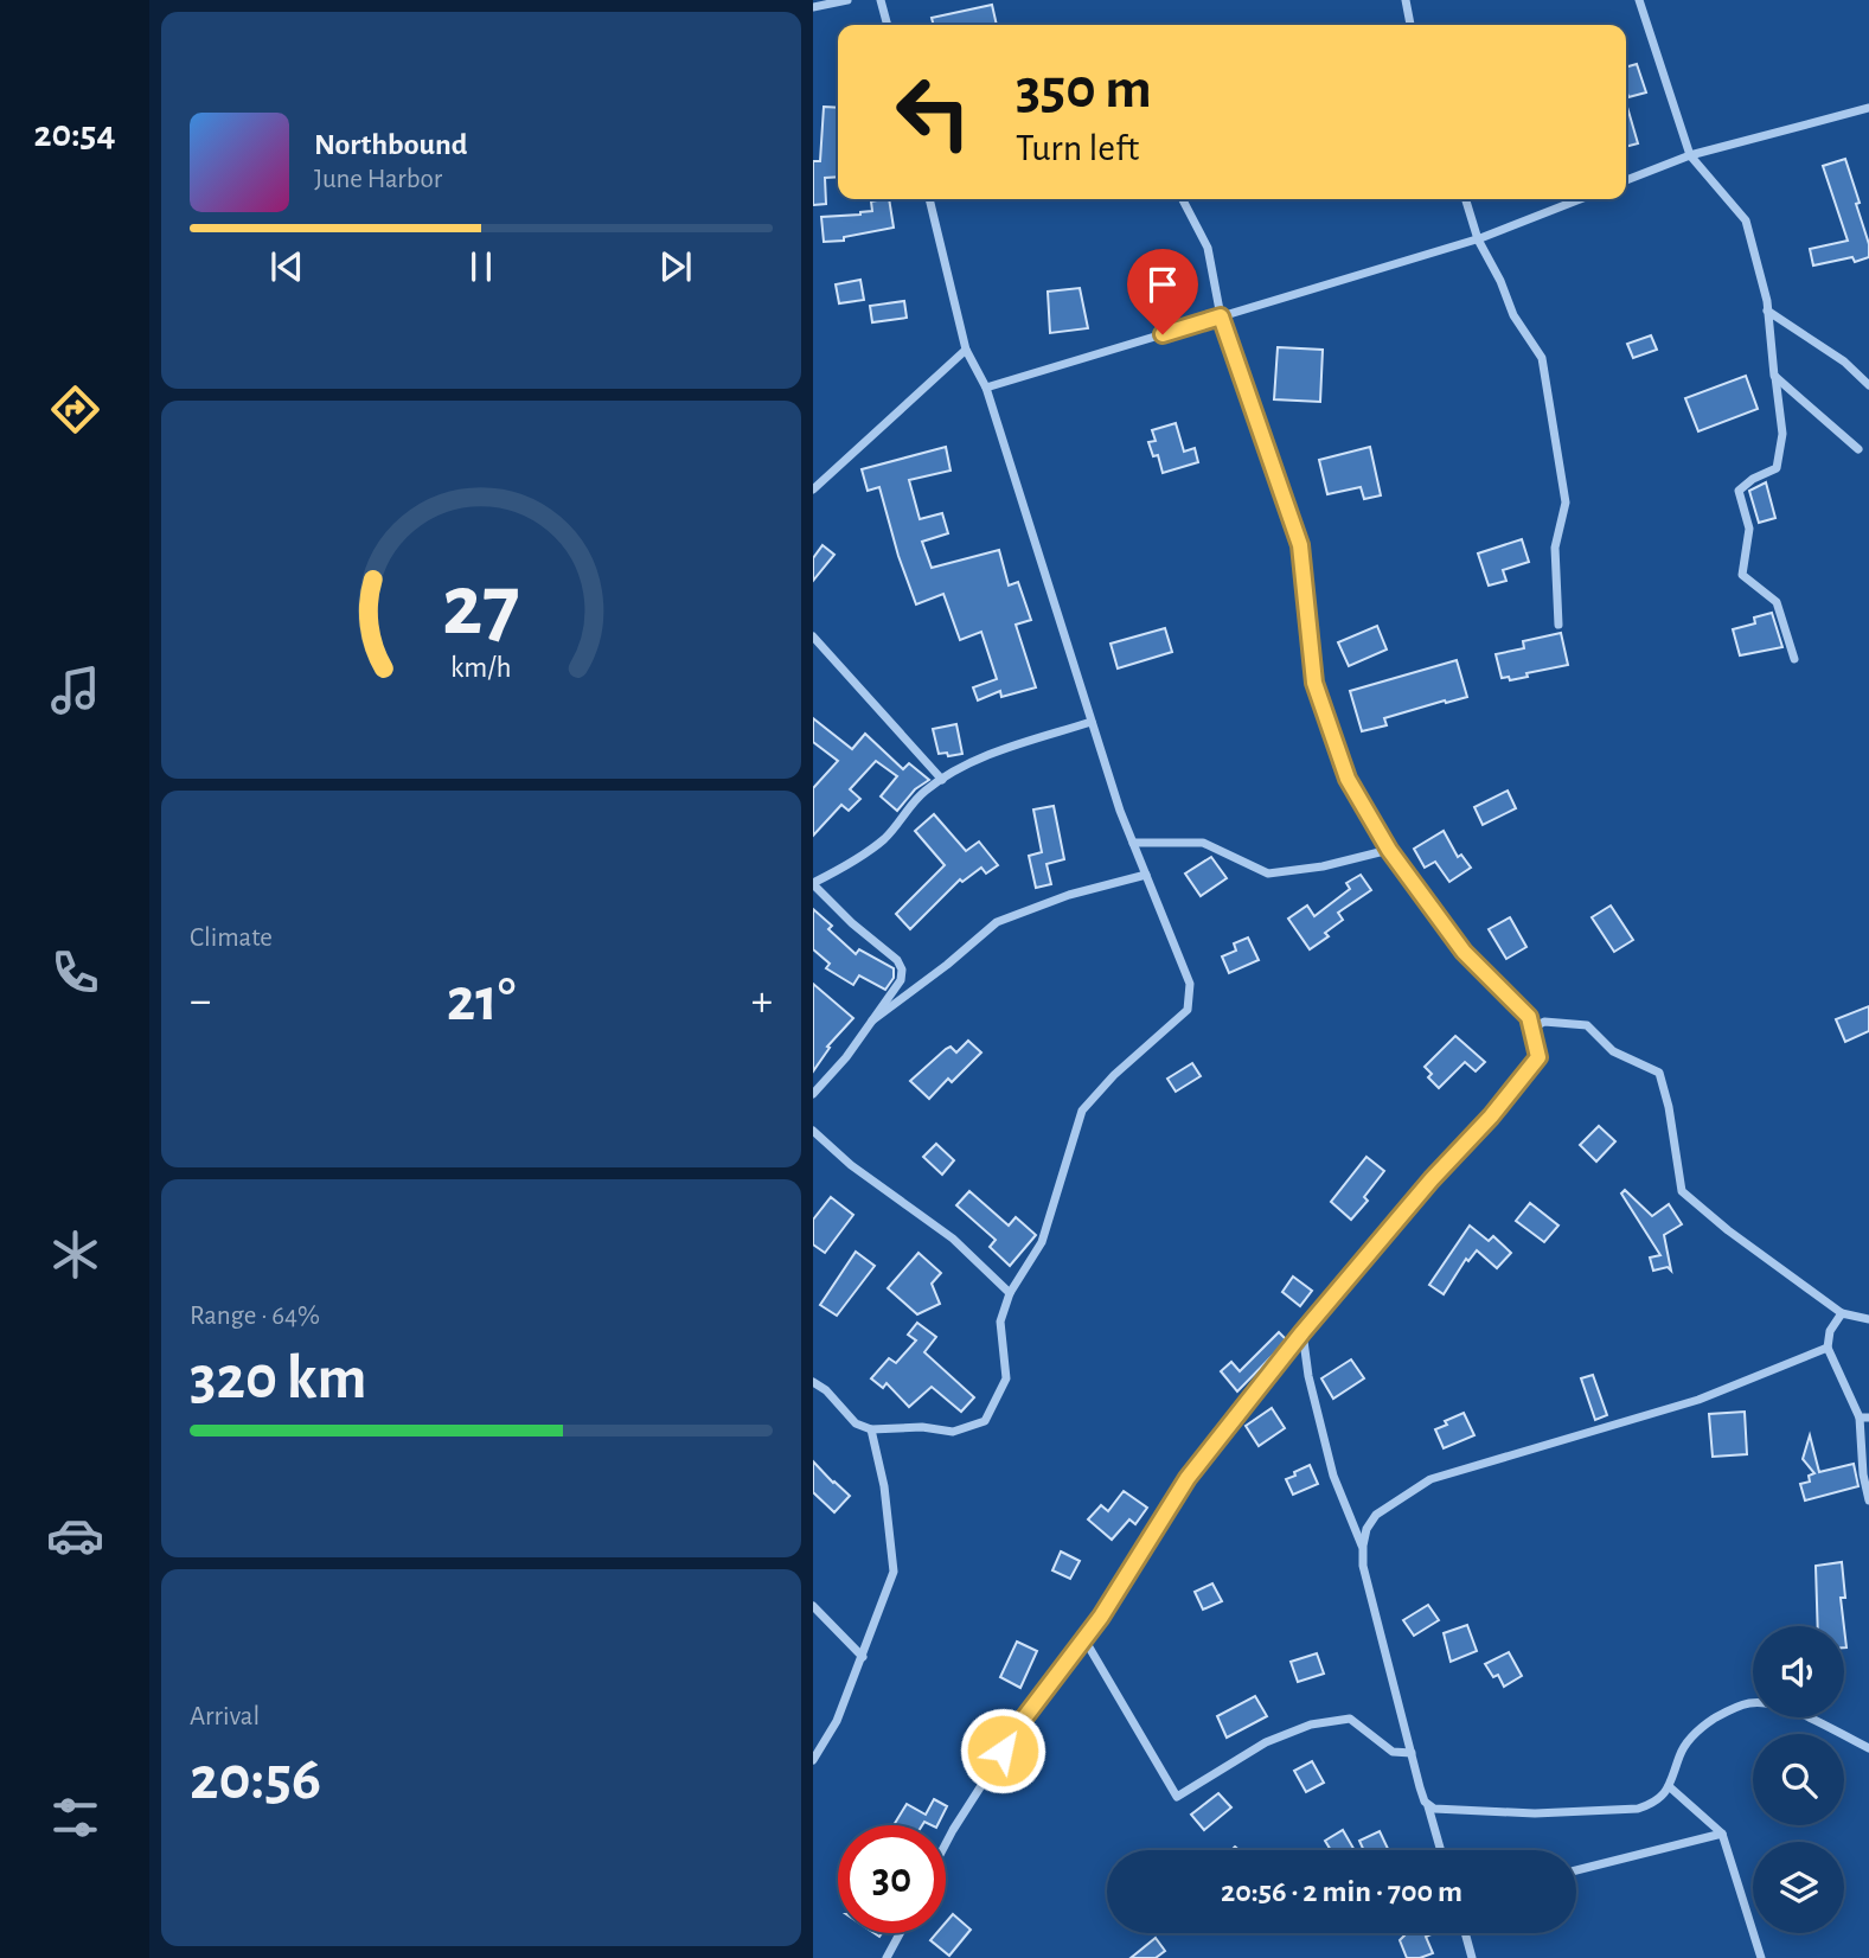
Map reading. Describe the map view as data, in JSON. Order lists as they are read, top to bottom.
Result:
{
  "page": {
    "tabs": "20:54",
    "turn": ["350 m", "Turn left"],
    "song": ["Northbound", "June Harbor"],
    "tile": [
      "Climate",
      ["Range · 64%", "320 km"],
      ["Arrival", "20:56"]
    ],
    "heat": ["−", "21°", "+"],
    "limit": "30",
    "trip": "20:56 · 2 min · 700 m",
    "gauge": ["27", "km/h"]
  }
}
